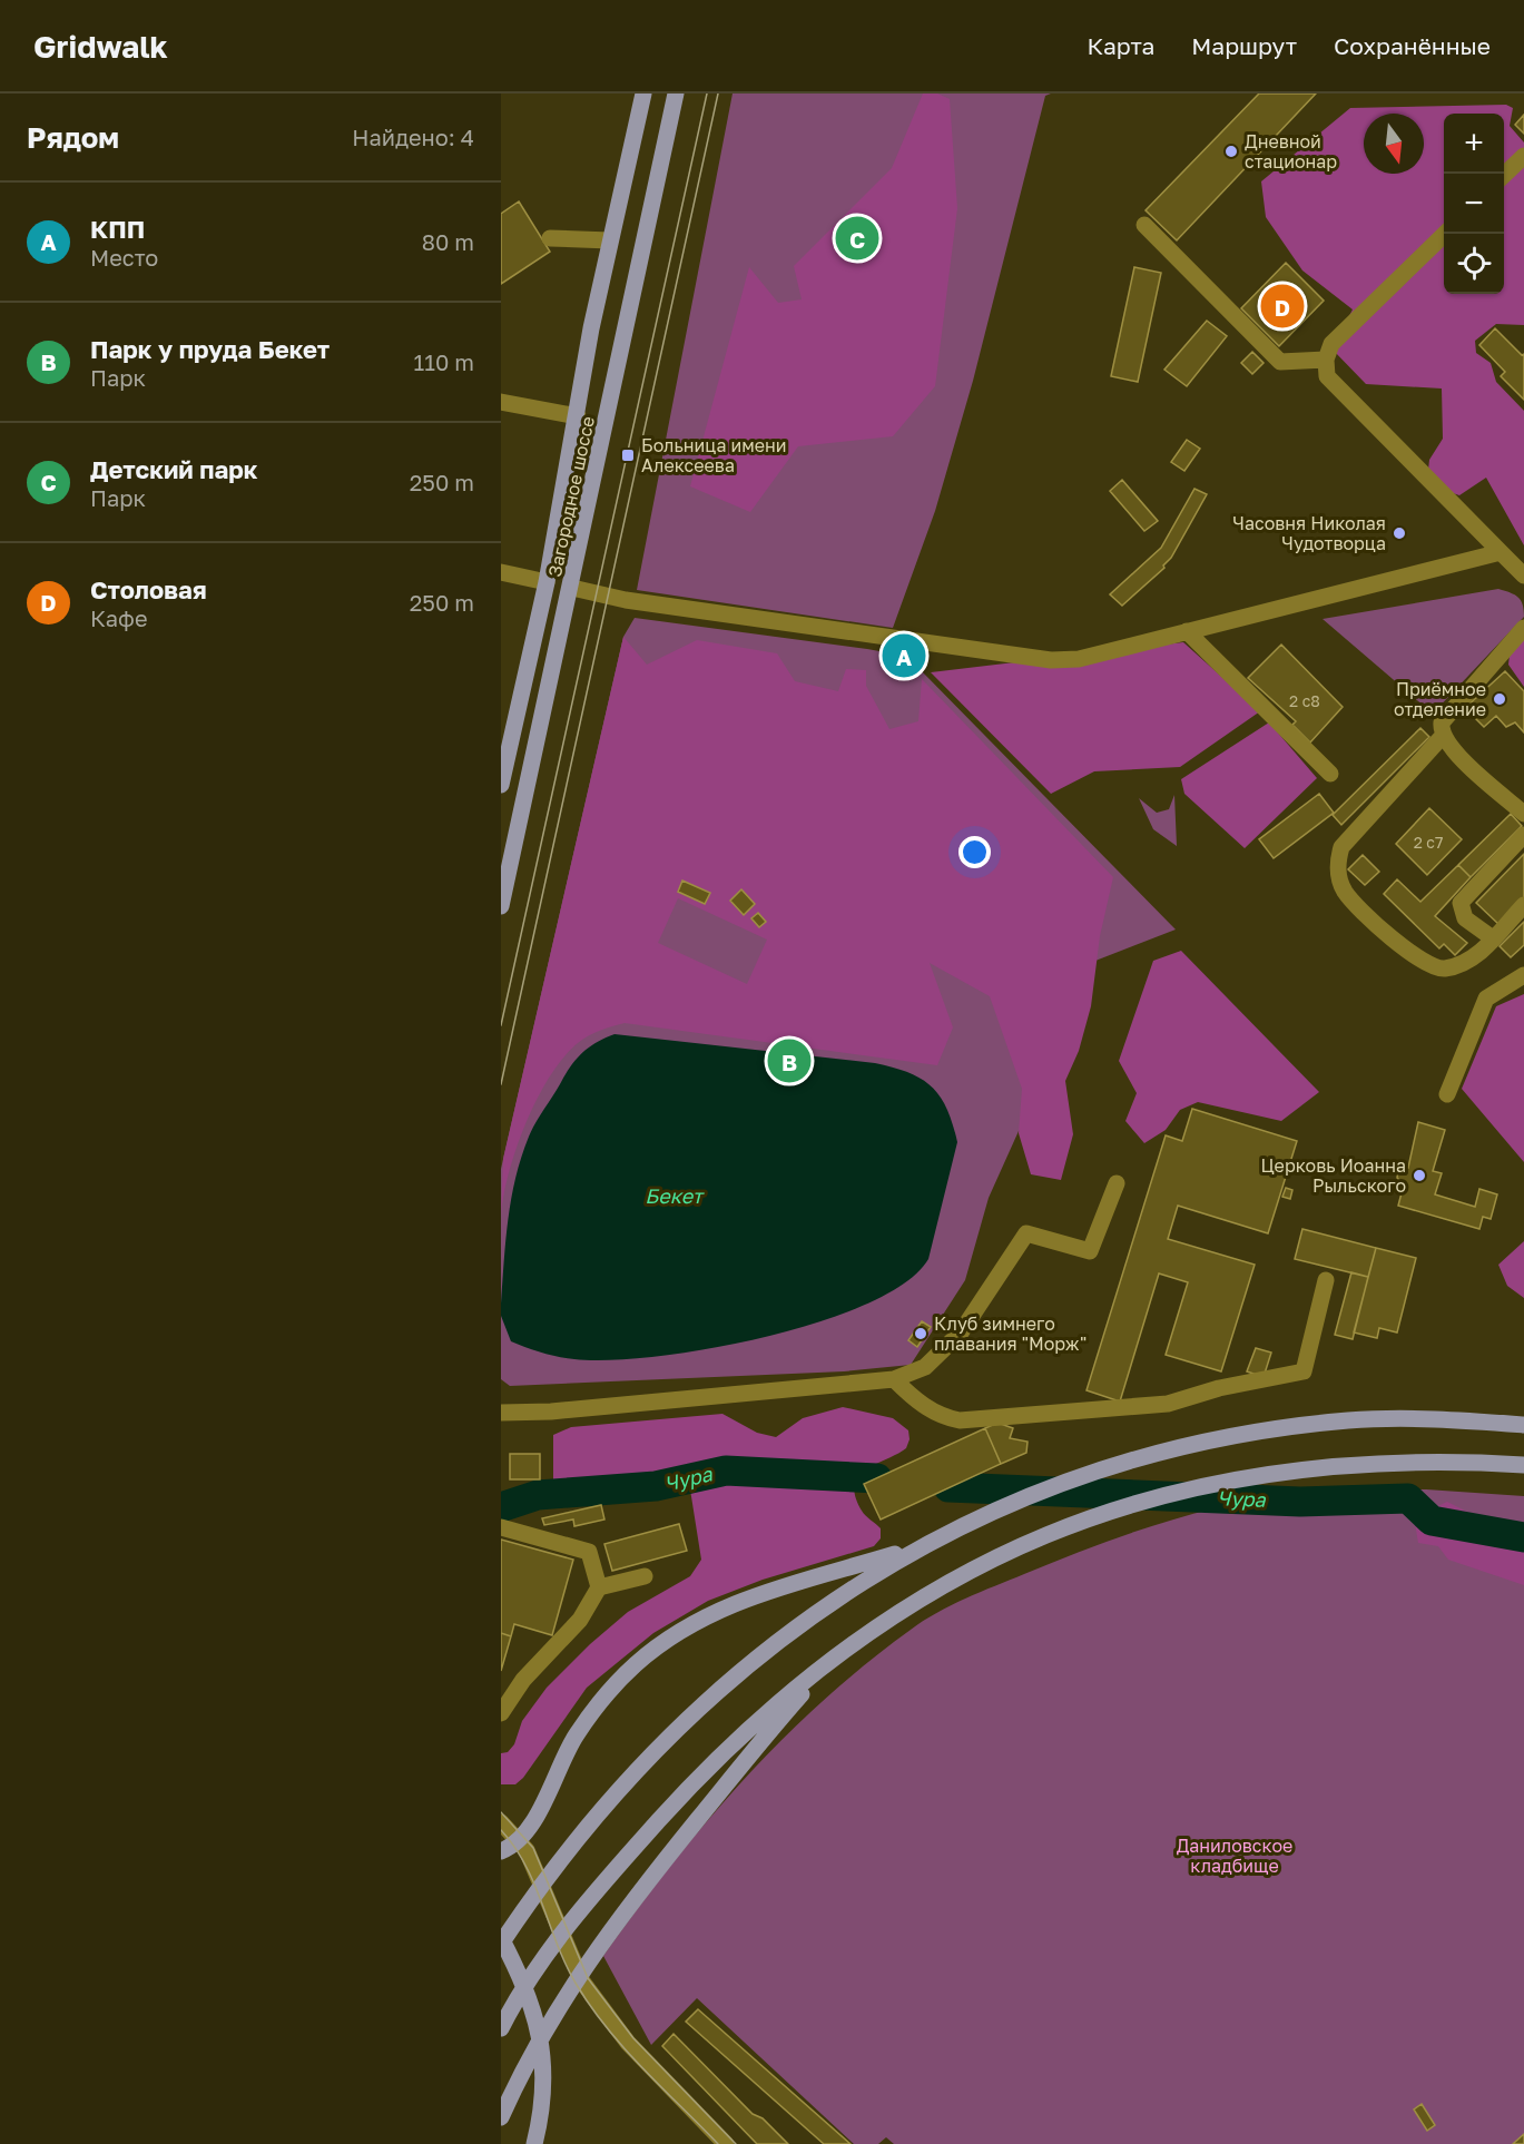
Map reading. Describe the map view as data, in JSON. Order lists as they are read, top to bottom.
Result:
{
  "streets": {
    "main road": ["Загородное шоссе"]
  },
  "water": ["Бекет", "Чура"],
  "parks": ["Даниловское кладбище"],
  "places": {
    "other": [
      "Дневной стационар",
      "Часовня Николая Чудотворца",
      "Приёмное отделение",
      "Церковь Иоанна Рыльского",
      "Клуб зимнего плавания \"Морж\""
    ],
    "transit": ["Больница имени Алексеева"]
  },
  "house_numbers": ["2 с8", "2 с7"],
  "north": "bottom",
  "page": {
    "header": "Gridwalk",
    "nav": ["Карта", "Маршрут", "Сохранённые"],
    "heading": ["Рядом", "Найдено: 4"],
    "map_buttons": ["+", "−"],
    "list": [
      {
        "mark": "A",
        "name": "КПП",
        "note": "Место",
        "value": "80 m"
      },
      {
        "mark": "B",
        "name": "Парк у пруда Бекет",
        "note": "Парк",
        "value": "110 m"
      },
      {
        "mark": "C",
        "name": "Детский парк",
        "note": "Парк",
        "value": "250 m"
      },
      {
        "mark": "D",
        "name": "Столовая",
        "note": "Кафе",
        "value": "250 m"
      }
    ],
    "pins": [
      "C",
      "D",
      "A",
      "B"
    ]
  }
}
